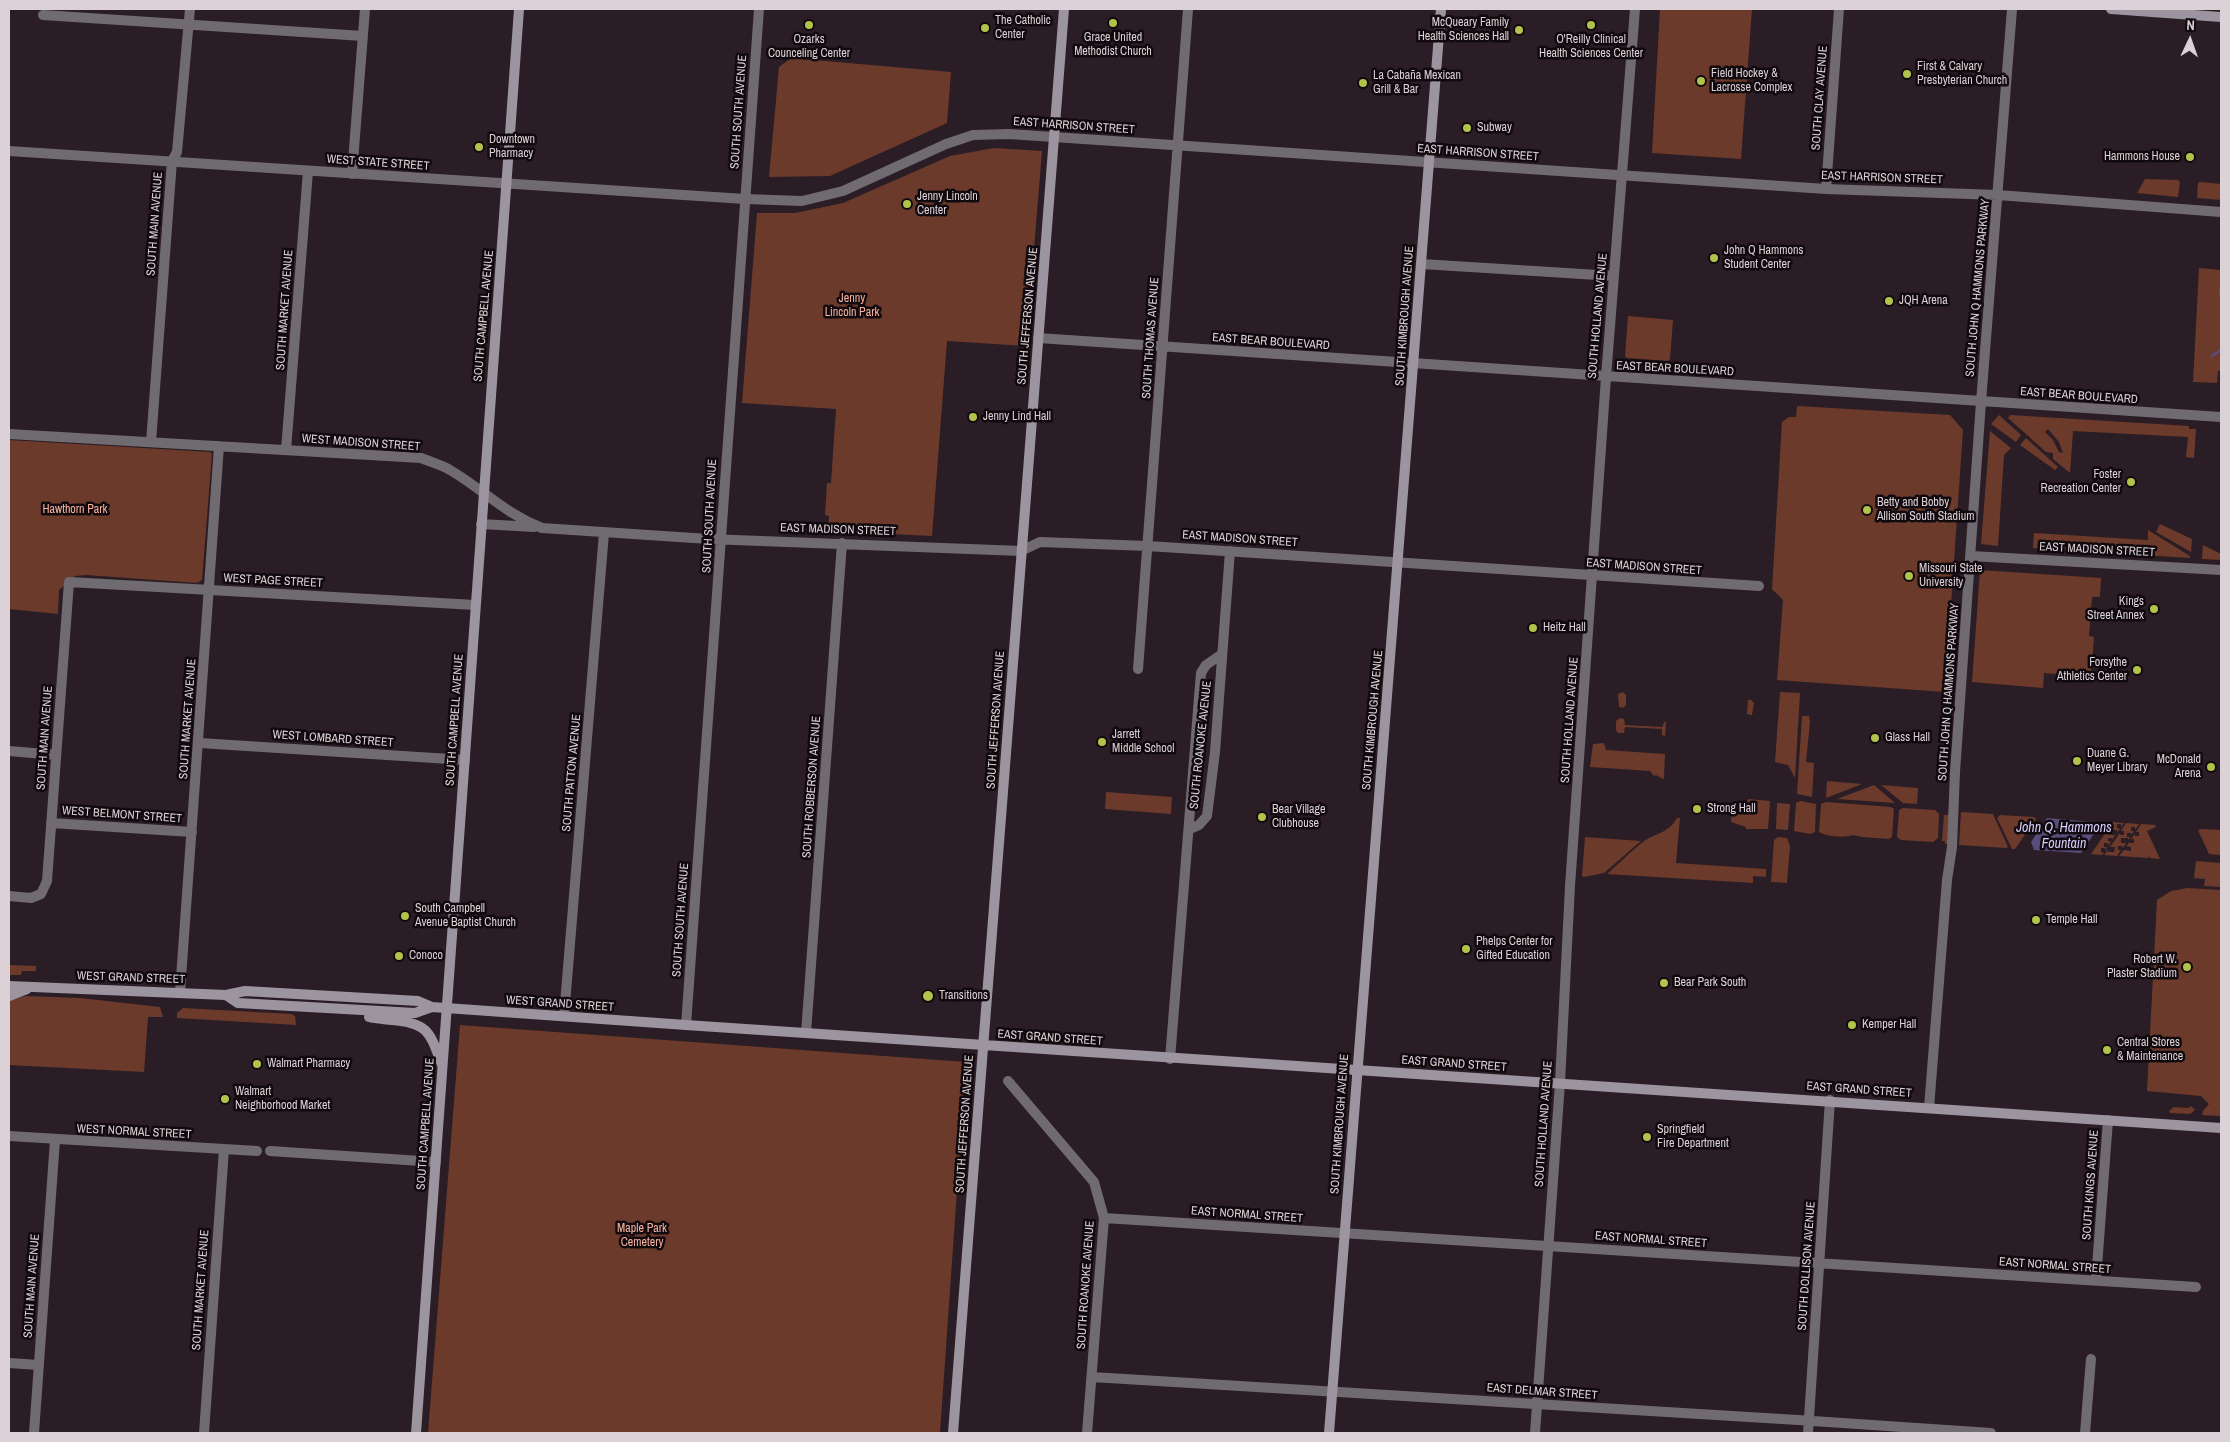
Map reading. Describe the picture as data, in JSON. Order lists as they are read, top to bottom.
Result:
{
  "streets": {
    "main road": [
      "SOUTH CAMPBELL AVENUE",
      "SOUTH JEFFERSON AVENUE",
      "SOUTH KIMBROUGH AVENUE",
      "WEST GRAND STREET",
      "EAST GRAND STREET"
    ],
    "street": [
      "SOUTH CLAY AVENUE",
      "SOUTH SOUTH AVENUE",
      "EAST HARRISON STREET",
      "WEST STATE STREET",
      "SOUTH MAIN AVENUE",
      "SOUTH JOHN Q HAMMONS PARKWAY",
      "SOUTH MARKET AVENUE",
      "SOUTH HOLLAND AVENUE",
      "SOUTH THOMAS AVENUE",
      "EAST BEAR BOULEVARD",
      "WEST MADISON STREET",
      "EAST MADISON STREET",
      "WEST PAGE STREET",
      "WEST LOMBARD STREET",
      "SOUTH ROANOKE AVENUE",
      "SOUTH PATTON AVENUE",
      "SOUTH ROBBERSON AVENUE",
      "WEST BELMONT STREET",
      "WEST NORMAL STREET",
      "SOUTH KINGS AVENUE",
      "EAST NORMAL STREET",
      "SOUTH DOLLISON AVENUE",
      "EAST DELMAR STREET"
    ]
  },
  "crossings": [
    ["SOUTH CLAY AVENUE", "EAST HARRISON STREET"],
    ["SOUTH SOUTH AVENUE", "EAST HARRISON STREET"],
    ["SOUTH SOUTH AVENUE", "WEST STATE STREET"],
    ["SOUTH SOUTH AVENUE", "WEST MADISON STREET"],
    ["SOUTH SOUTH AVENUE", "EAST MADISON STREET"],
    ["SOUTH SOUTH AVENUE", "WEST GRAND STREET"],
    ["SOUTH SOUTH AVENUE", "EAST GRAND STREET"],
    ["EAST HARRISON STREET", "WEST STATE STREET"],
    ["EAST HARRISON STREET", "SOUTH JOHN Q HAMMONS PARKWAY"],
    ["EAST HARRISON STREET", "SOUTH JEFFERSON AVENUE"],
    ["EAST HARRISON STREET", "SOUTH KIMBROUGH AVENUE"],
    ["EAST HARRISON STREET", "SOUTH HOLLAND AVENUE"],
    ["EAST HARRISON STREET", "SOUTH THOMAS AVENUE"],
    ["WEST STATE STREET", "SOUTH MAIN AVENUE"],
    ["WEST STATE STREET", "SOUTH MARKET AVENUE"],
    ["WEST STATE STREET", "SOUTH CAMPBELL AVENUE"],
    ["SOUTH MAIN AVENUE", "WEST MADISON STREET"],
    ["SOUTH MAIN AVENUE", "WEST PAGE STREET"],
    ["SOUTH MAIN AVENUE", "WEST BELMONT STREET"],
    ["SOUTH MAIN AVENUE", "WEST NORMAL STREET"],
    ["SOUTH JOHN Q HAMMONS PARKWAY", "EAST BEAR BOULEVARD"],
    ["SOUTH JOHN Q HAMMONS PARKWAY", "EAST MADISON STREET"],
    ["SOUTH JOHN Q HAMMONS PARKWAY", "EAST GRAND STREET"],
    ["SOUTH MARKET AVENUE", "WEST MADISON STREET"],
    ["SOUTH MARKET AVENUE", "WEST PAGE STREET"],
    ["SOUTH MARKET AVENUE", "WEST LOMBARD STREET"],
    ["SOUTH MARKET AVENUE", "WEST BELMONT STREET"],
    ["SOUTH MARKET AVENUE", "WEST GRAND STREET"],
    ["SOUTH MARKET AVENUE", "WEST NORMAL STREET"],
    ["SOUTH CAMPBELL AVENUE", "WEST MADISON STREET"],
    ["SOUTH CAMPBELL AVENUE", "WEST PAGE STREET"],
    ["SOUTH CAMPBELL AVENUE", "WEST LOMBARD STREET"],
    ["SOUTH CAMPBELL AVENUE", "WEST GRAND STREET"],
    ["SOUTH JEFFERSON AVENUE", "EAST BEAR BOULEVARD"],
    ["SOUTH JEFFERSON AVENUE", "EAST MADISON STREET"],
    ["SOUTH JEFFERSON AVENUE", "EAST GRAND STREET"],
    ["SOUTH KIMBROUGH AVENUE", "EAST BEAR BOULEVARD"],
    ["SOUTH KIMBROUGH AVENUE", "EAST MADISON STREET"],
    ["SOUTH KIMBROUGH AVENUE", "EAST GRAND STREET"],
    ["SOUTH KIMBROUGH AVENUE", "EAST NORMAL STREET"],
    ["SOUTH KIMBROUGH AVENUE", "EAST DELMAR STREET"],
    ["SOUTH HOLLAND AVENUE", "EAST BEAR BOULEVARD"],
    ["SOUTH HOLLAND AVENUE", "EAST MADISON STREET"],
    ["SOUTH HOLLAND AVENUE", "EAST GRAND STREET"],
    ["SOUTH HOLLAND AVENUE", "EAST NORMAL STREET"],
    ["SOUTH HOLLAND AVENUE", "EAST DELMAR STREET"],
    ["SOUTH THOMAS AVENUE", "EAST BEAR BOULEVARD"],
    ["SOUTH THOMAS AVENUE", "EAST MADISON STREET"],
    ["WEST MADISON STREET", "EAST MADISON STREET"],
    ["WEST MADISON STREET", "SOUTH PATTON AVENUE"],
    ["EAST MADISON STREET", "SOUTH ROANOKE AVENUE"],
    ["EAST MADISON STREET", "SOUTH ROBBERSON AVENUE"],
    ["SOUTH ROANOKE AVENUE", "EAST GRAND STREET"],
    ["SOUTH ROANOKE AVENUE", "EAST NORMAL STREET"],
    ["SOUTH ROANOKE AVENUE", "EAST DELMAR STREET"],
    ["SOUTH PATTON AVENUE", "WEST GRAND STREET"],
    ["SOUTH ROBBERSON AVENUE", "EAST GRAND STREET"],
    ["WEST GRAND STREET", "EAST GRAND STREET"],
    ["EAST GRAND STREET", "SOUTH KINGS AVENUE"],
    ["EAST GRAND STREET", "SOUTH DOLLISON AVENUE"],
    ["SOUTH KINGS AVENUE", "EAST NORMAL STREET"],
    ["EAST NORMAL STREET", "SOUTH DOLLISON AVENUE"],
    ["SOUTH DOLLISON AVENUE", "EAST DELMAR STREET"]
  ],
  "water": ["John Q. Hammons Fountain"],
  "parks": ["Jenny Lincoln Park", "Hawthorn Park", "Maple Park Cemetery"],
  "places": [
    "Grace United Methodist Church",
    "Ozarks Counceling Center",
    "O'Reilly Clinical Health Sciences Center",
    "The Catholic Center",
    "McQueary Family Health Sciences Hall",
    "First & Calvary Presbyterian Church",
    "Field Hockey & Lacrosse Complex",
    "La Cabaña Mexican Grill & Bar",
    "Subway",
    "Downtown Pharmacy",
    "Hammons House",
    "Jenny Lincoln Center",
    "John Q Hammons Student Center",
    "JQH Arena",
    "Jenny Lind Hall",
    "Foster Recreation Center",
    "Betty and Bobby Allison South Stadium",
    "Missouri State University",
    "Kings Street Annex",
    "Heitz Hall",
    "Forsythe Athletics Center",
    "Glass Hall",
    "Jarrett Middle School",
    "Duane G. Meyer Library",
    "McDonald Arena",
    "Strong Hall",
    "Bear Village Clubhouse",
    "South Campbell Avenue Baptist Church",
    "Temple Hall",
    "Phelps Center for Gifted Education",
    "Conoco",
    "Robert W. Plaster Stadium",
    "Bear Park South",
    "Transitions",
    "Kemper Hall",
    "Central Stores & Maintenance",
    "Walmart Pharmacy",
    "Walmart Neighborhood Market",
    "Springfield Fire Department"
  ],
  "north": "top"
}
